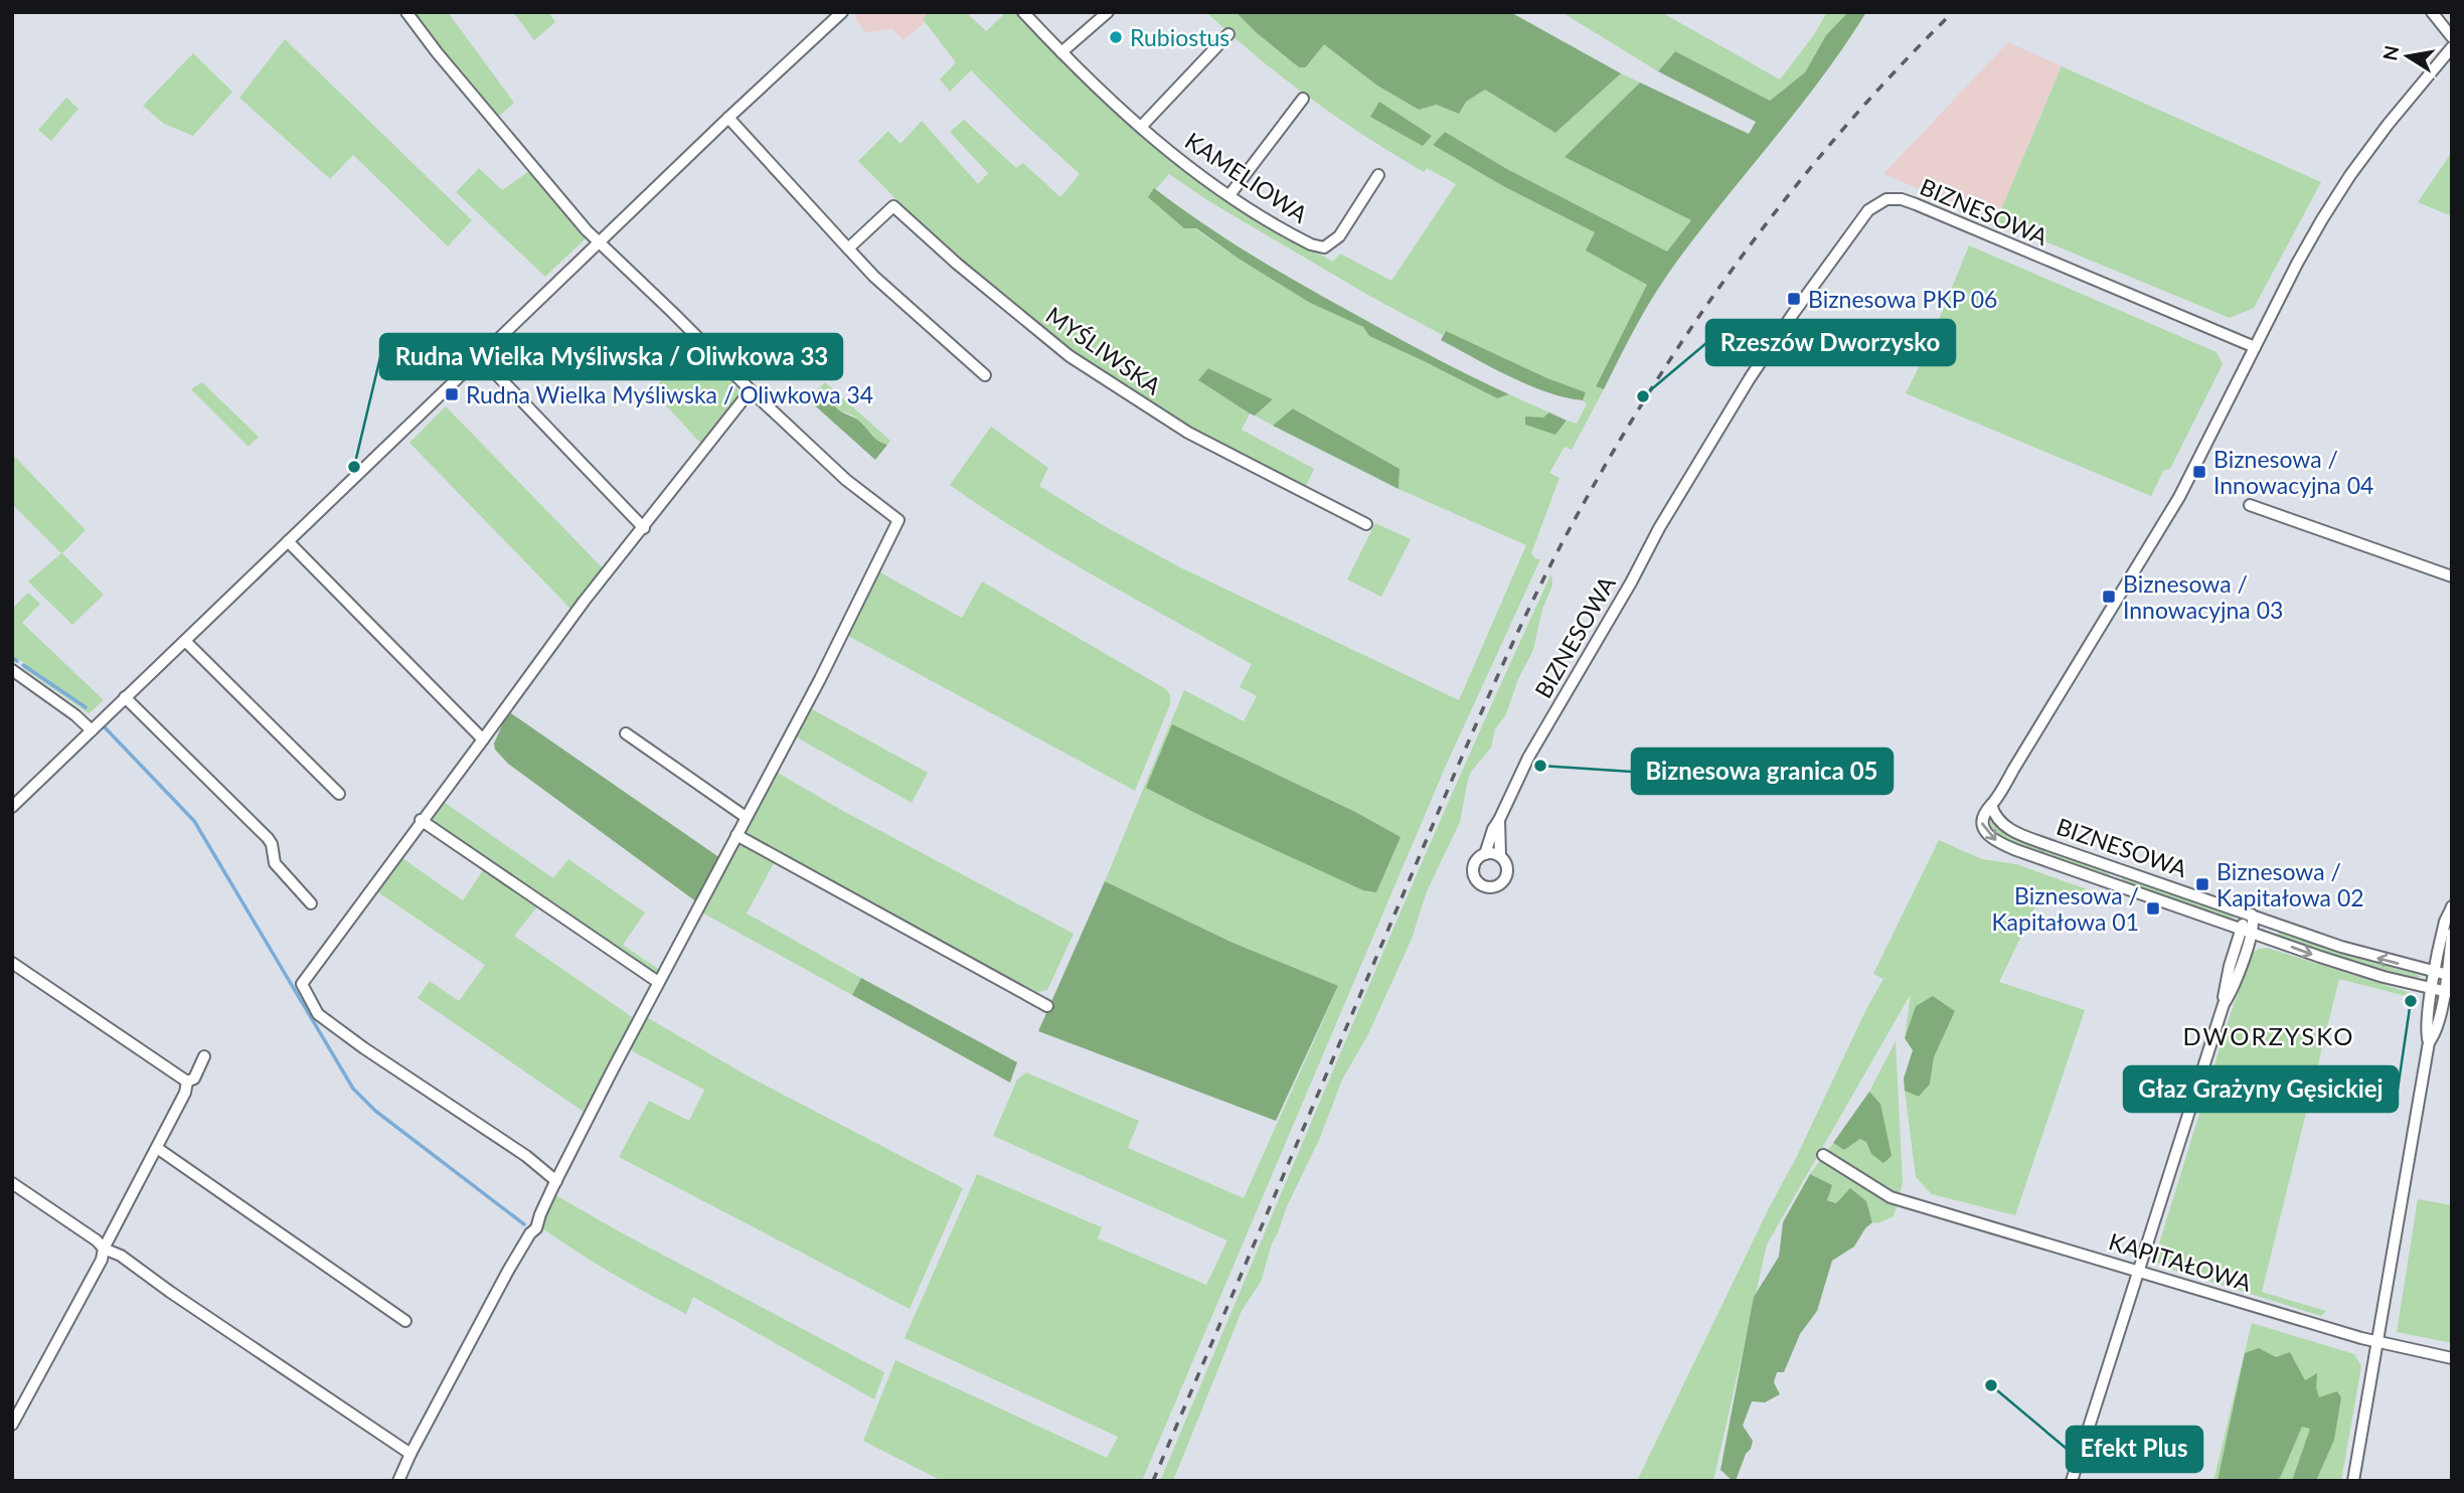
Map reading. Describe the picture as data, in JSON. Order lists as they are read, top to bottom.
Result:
{
  "streets": {
    "street": [
      "KAMELIOWA",
      "BIZNESOWA",
      "MYŚLIWSKA",
      "KAPITAŁOWA"
    ]
  },
  "districts": ["DWORZYSKO"],
  "places": {
    "other": [
      "Rubiostus",
      "Rzeszów Dworzysko",
      "Rudna Wielka Myśliwska / Oliwkowa 33",
      "Biznesowa granica 05",
      "Głaz Grażyny Gęsickiej",
      "Efekt Plus"
    ],
    "transit": [
      "Biznesowa PKP 06",
      "Rudna Wielka Myśliwska / Oliwkowa 34",
      "Biznesowa / Innowacyjna 04",
      "Biznesowa / Innowacyjna 03",
      "Biznesowa / Kapitałowa 02",
      "Biznesowa / Kapitałowa 01"
    ]
  },
  "north": "left"
}
